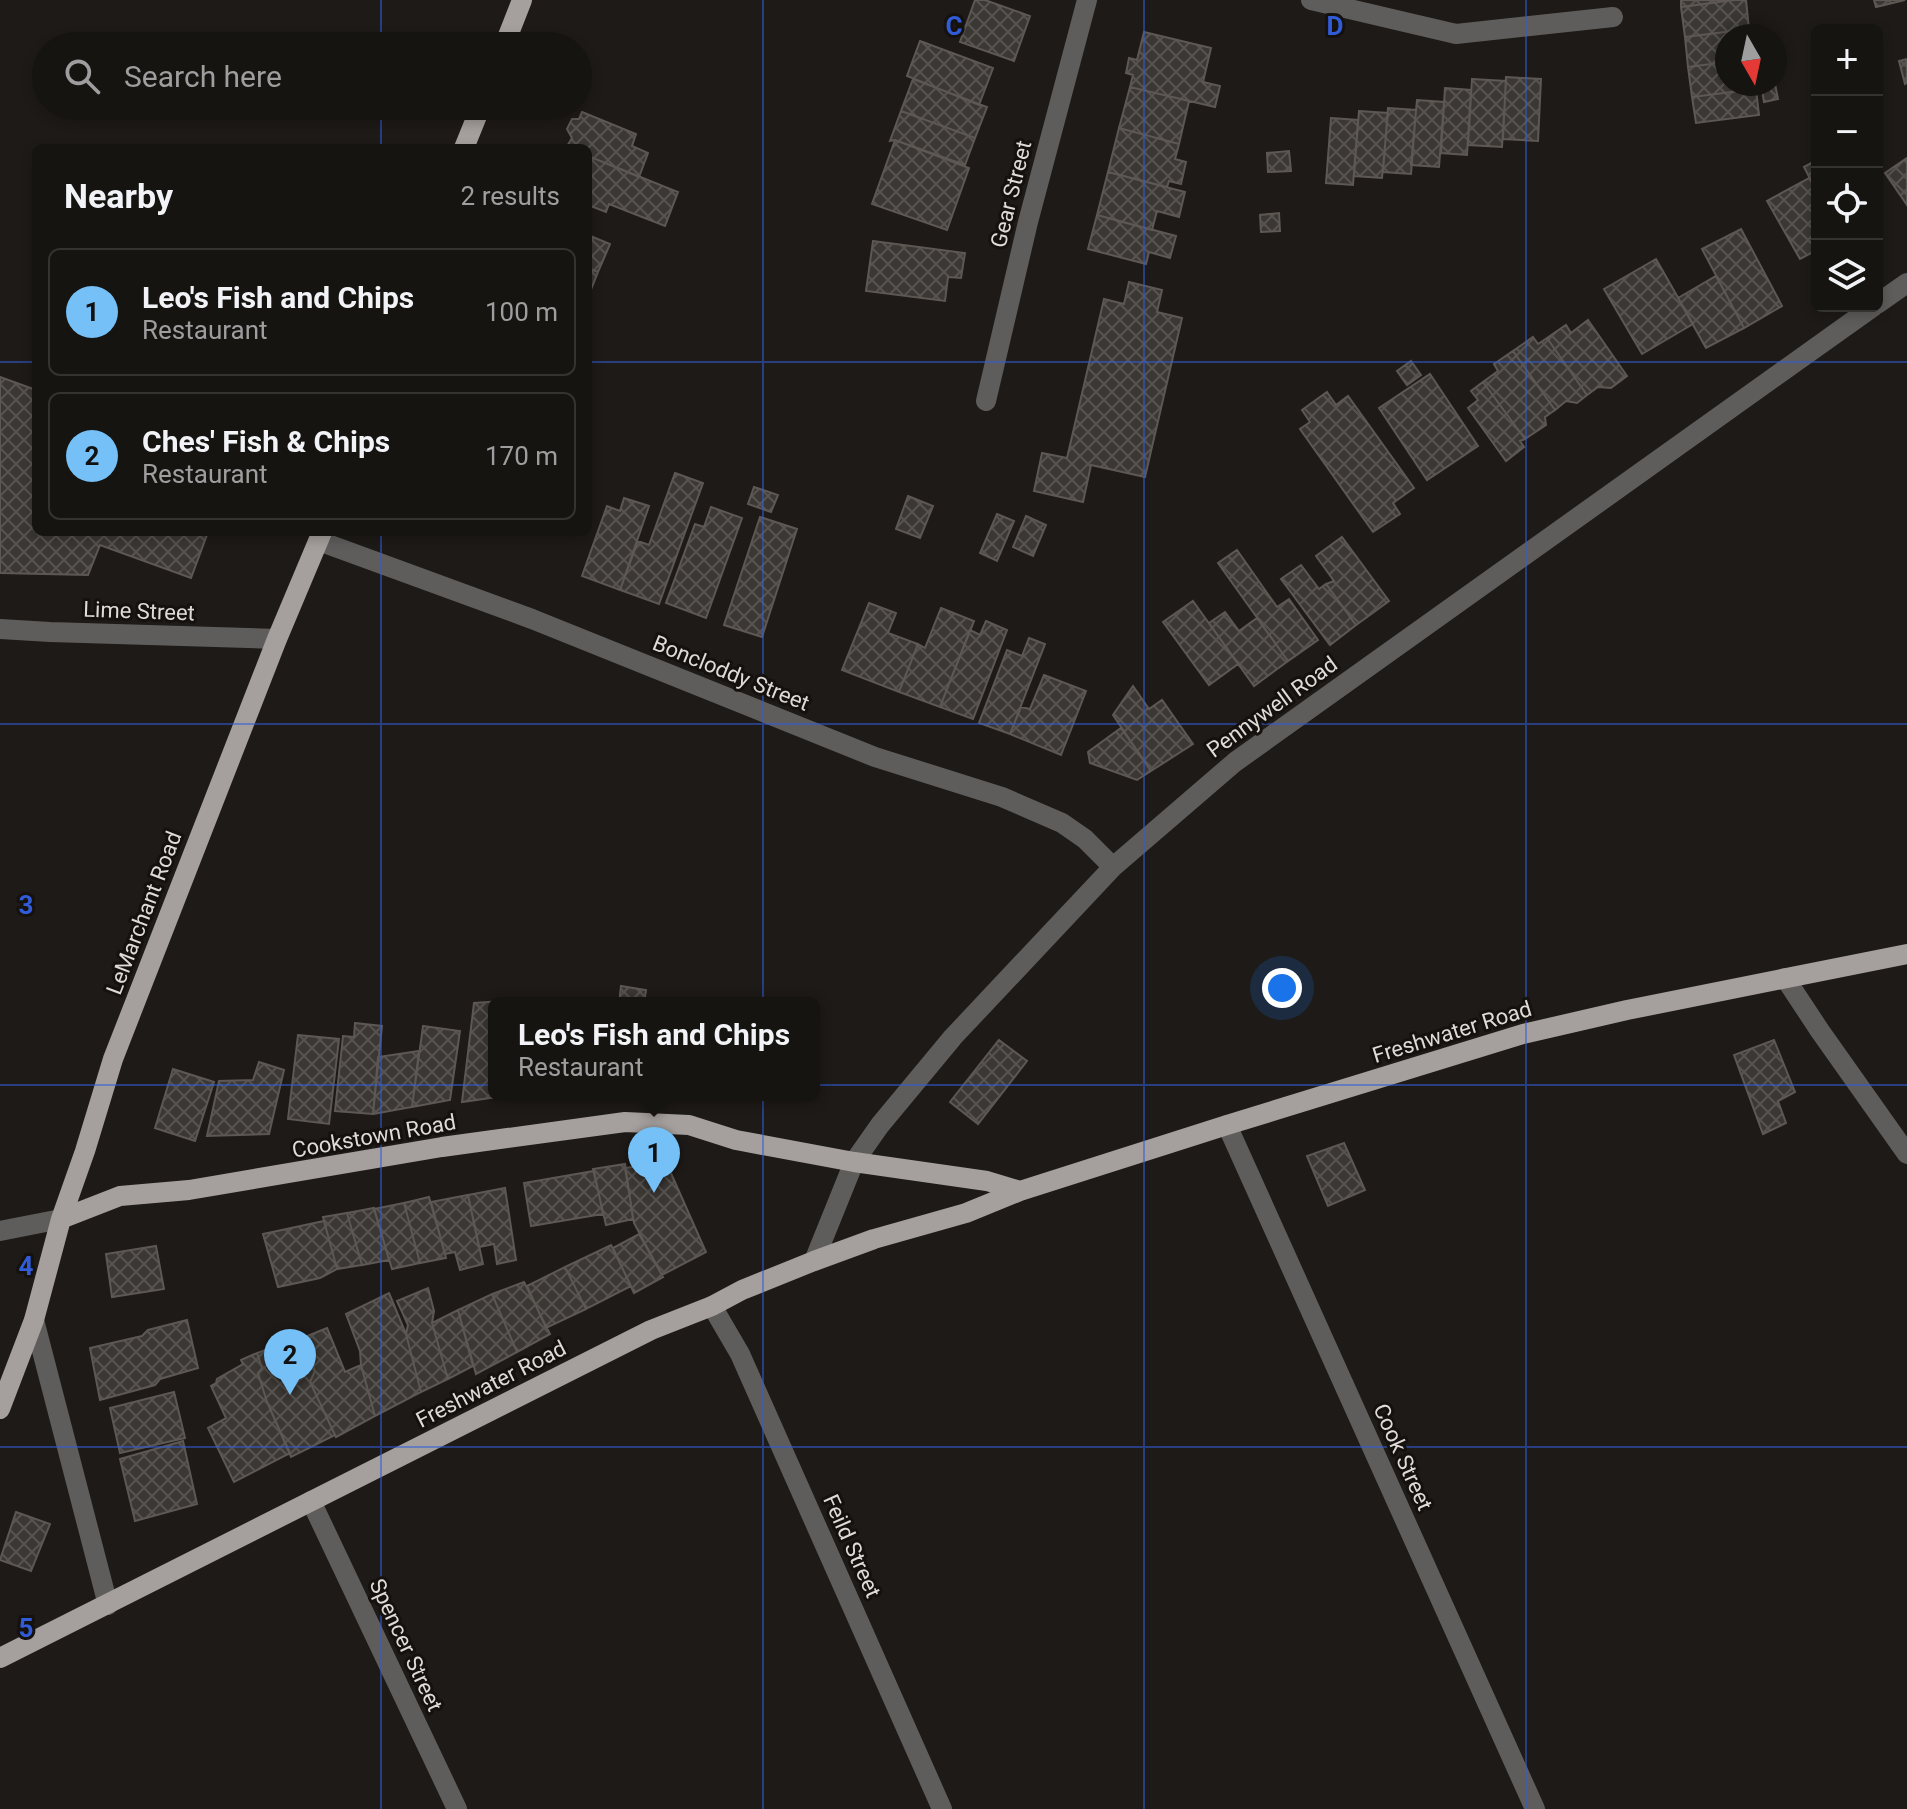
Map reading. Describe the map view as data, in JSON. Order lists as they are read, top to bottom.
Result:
{
  "streets": {
    "main road": ["LeMarchant Road", "Freshwater Road", "Cookstown Road"],
    "street": [
      "Gear Street",
      "Lime Street",
      "Boncloddy Street",
      "Pennywell Road",
      "Cook Street",
      "Feild Street",
      "Spencer Street"
    ]
  },
  "crossings": [
    ["Lime Street", "LeMarchant Road"],
    ["Boncloddy Street", "Pennywell Road"],
    ["Boncloddy Street", "LeMarchant Road"],
    ["Pennywell Road", "Freshwater Road"],
    ["Pennywell Road", "Cookstown Road"],
    ["LeMarchant Road", "Freshwater Road"],
    ["LeMarchant Road", "Cookstown Road"],
    ["Freshwater Road", "Cook Street"],
    ["Freshwater Road", "Feild Street"],
    ["Freshwater Road", "Spencer Street"]
  ],
  "north": "bottom",
  "page": {
    "map_buttons": ["+", "−"],
    "search": "Search here",
    "heading": ["Nearby", "2 results"],
    "list": [
      {
        "mark": "1",
        "name": "Leo's Fish and Chips",
        "note": "Restaurant",
        "value": "100 m"
      },
      {
        "mark": "2",
        "name": "Ches' Fish & Chips",
        "note": "Restaurant",
        "value": "170 m"
      }
    ],
    "popup": ["Leo's Fish and Chips", "Restaurant"],
    "pins": ["1", "2"]
  },
  "grid": {
    "columns": ["C", "D"],
    "rows": ["3", "4", "5"]
  }
}
